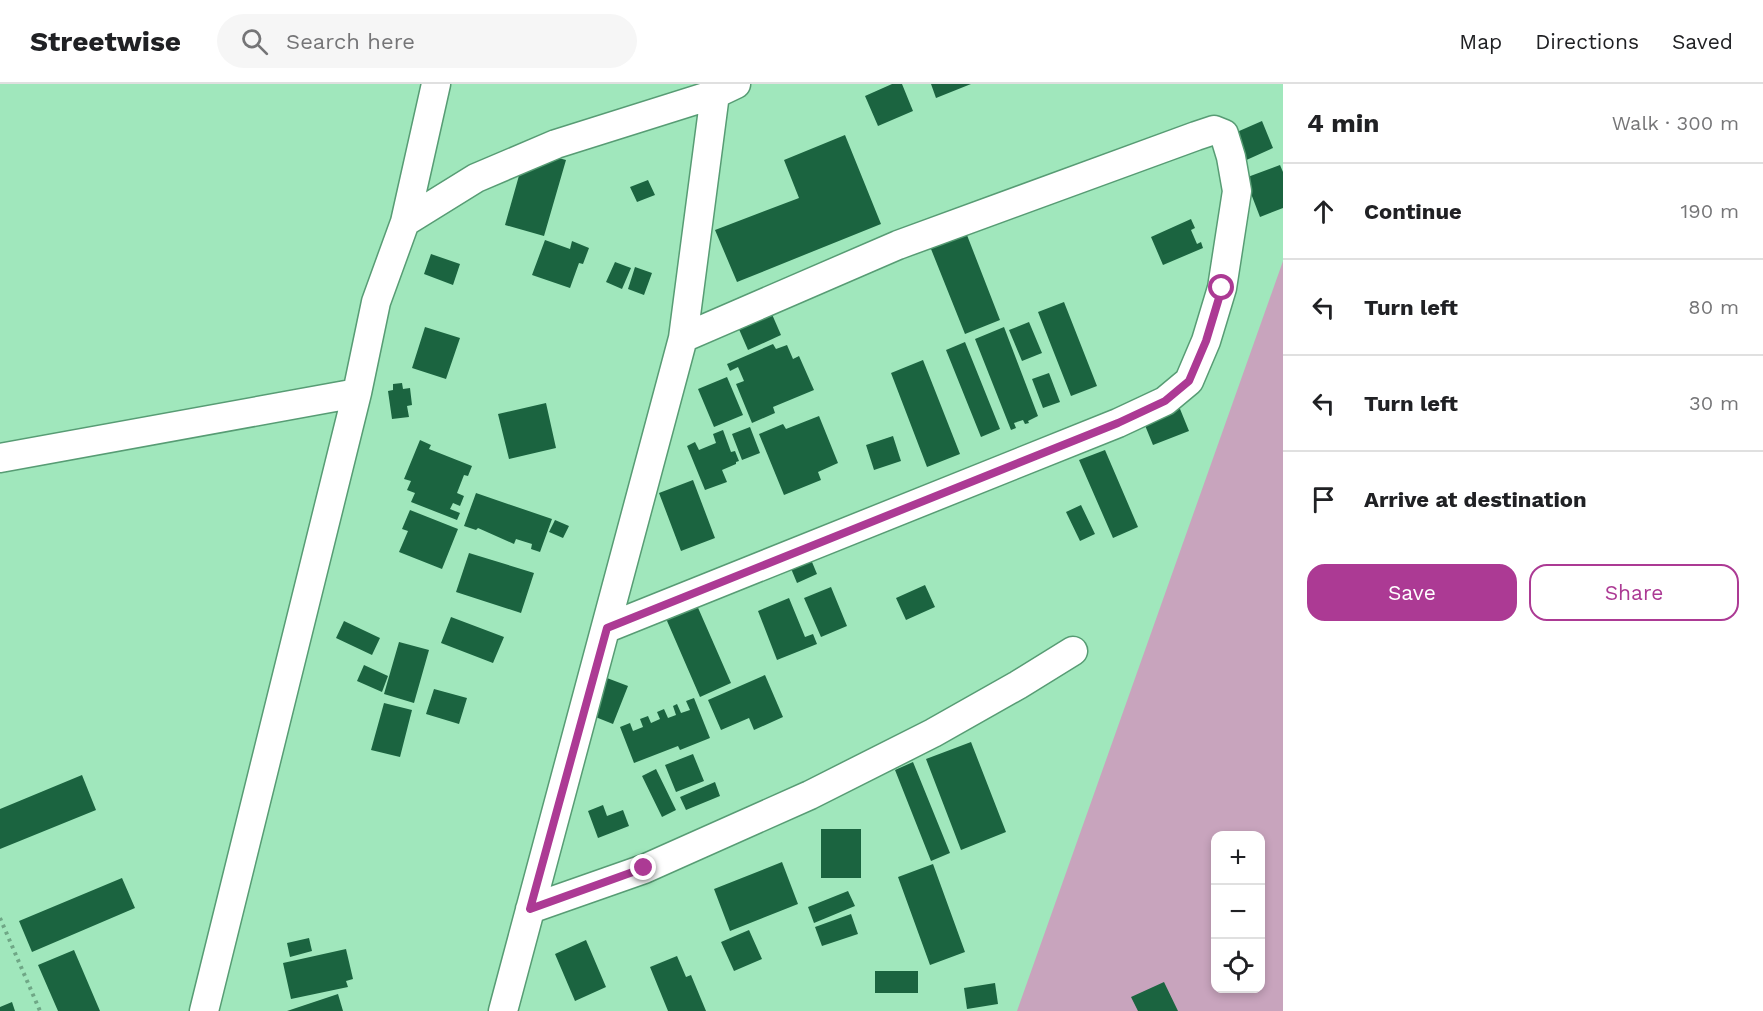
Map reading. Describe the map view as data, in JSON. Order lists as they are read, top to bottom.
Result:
{
  "page": {
    "header": "Streetwise",
    "search": "Search here",
    "nav": ["Map", "Directions", "Saved"],
    "heading": ["4 min", "Walk · 300 m"],
    "list": [
      ["Continue", "190 m"],
      ["Turn left", "80 m"],
      ["Turn left", "30 m"],
      "Arrive at destination"
    ],
    "buttons": ["Save", "Share"],
    "map_buttons": ["+", "−"]
  }
}
